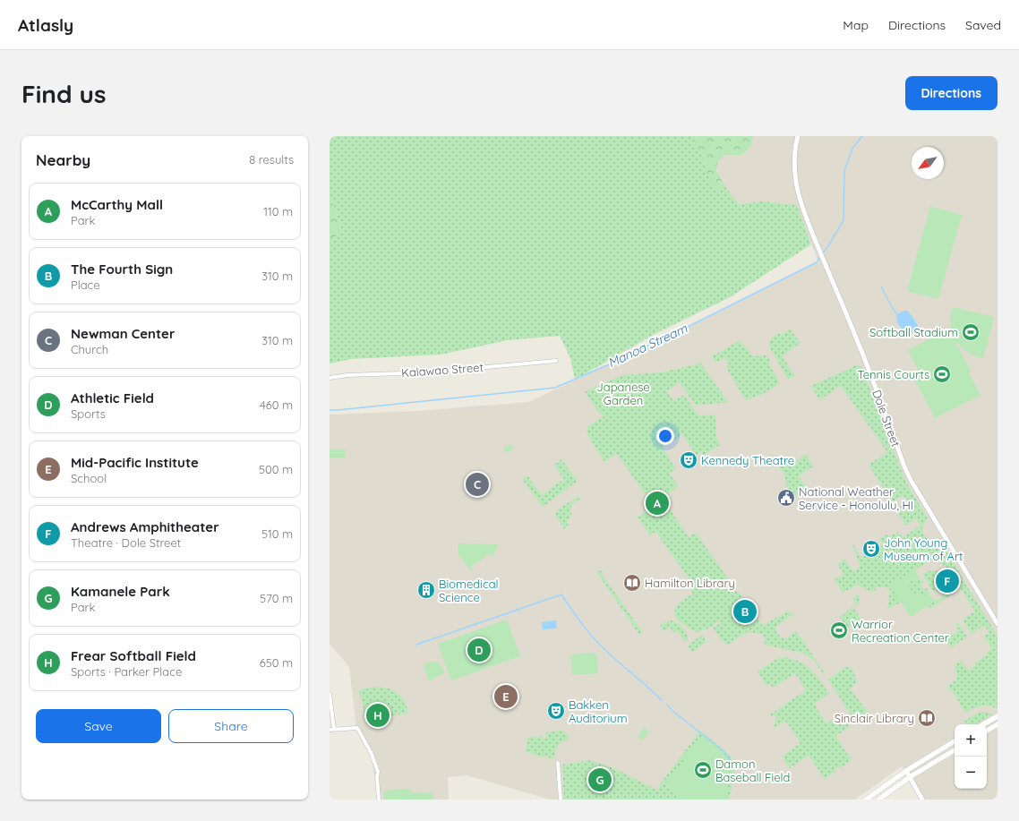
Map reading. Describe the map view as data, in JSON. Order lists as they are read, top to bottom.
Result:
{
  "streets": {
    "street": ["Kalawao Street", "Dole Street"]
  },
  "water": ["Manoa Stream"],
  "parks": ["Japanese Garden"],
  "places": {
    "sports": [
      "Softball Stadium",
      "Tennis Courts",
      "Warrior Recreation Center",
      "Damon Baseball Field"
    ],
    "theatre": ["Kennedy Theatre", "John Young Museum of Art", "Bakken Auditorium"],
    "public building": ["National Weather Service - Honolulu, HI"],
    "library": ["Hamilton Library", "Sinclair Library"],
    "building": ["Biomedical Science"]
  },
  "north": "bottom left",
  "page": {
    "header": "Atlasly",
    "nav": ["Map", "Directions", "Saved"],
    "buttons": [
      "Directions",
      ["Save", "Share"]
    ],
    "title": "Find us",
    "heading": ["Nearby", "8 results"],
    "list": [
      {
        "mark": "A",
        "name": "McCarthy Mall",
        "note": "Park",
        "value": "110 m"
      },
      {
        "mark": "B",
        "name": "The Fourth Sign",
        "note": "Place",
        "value": "310 m"
      },
      {
        "mark": "C",
        "name": "Newman Center",
        "note": "Church",
        "value": "310 m"
      },
      {
        "mark": "D",
        "name": "Athletic Field",
        "note": "Sports",
        "value": "460 m"
      },
      {
        "mark": "E",
        "name": "Mid-Pacific Institute",
        "note": "School",
        "value": "500 m"
      },
      {
        "mark": "F",
        "name": "Andrews Amphitheater",
        "note": "Theatre · Dole Street",
        "value": "510 m"
      },
      {
        "mark": "G",
        "name": "Kamanele Park",
        "note": "Park",
        "value": "570 m"
      },
      {
        "mark": "H",
        "name": "Frear Softball Field",
        "note": "Sports · Parker Place",
        "value": "650 m"
      }
    ],
    "pins": [
      "C",
      "A",
      "F",
      "B",
      "D",
      "E",
      "H",
      "G"
    ],
    "map_buttons": ["+", "−"]
  }
}
